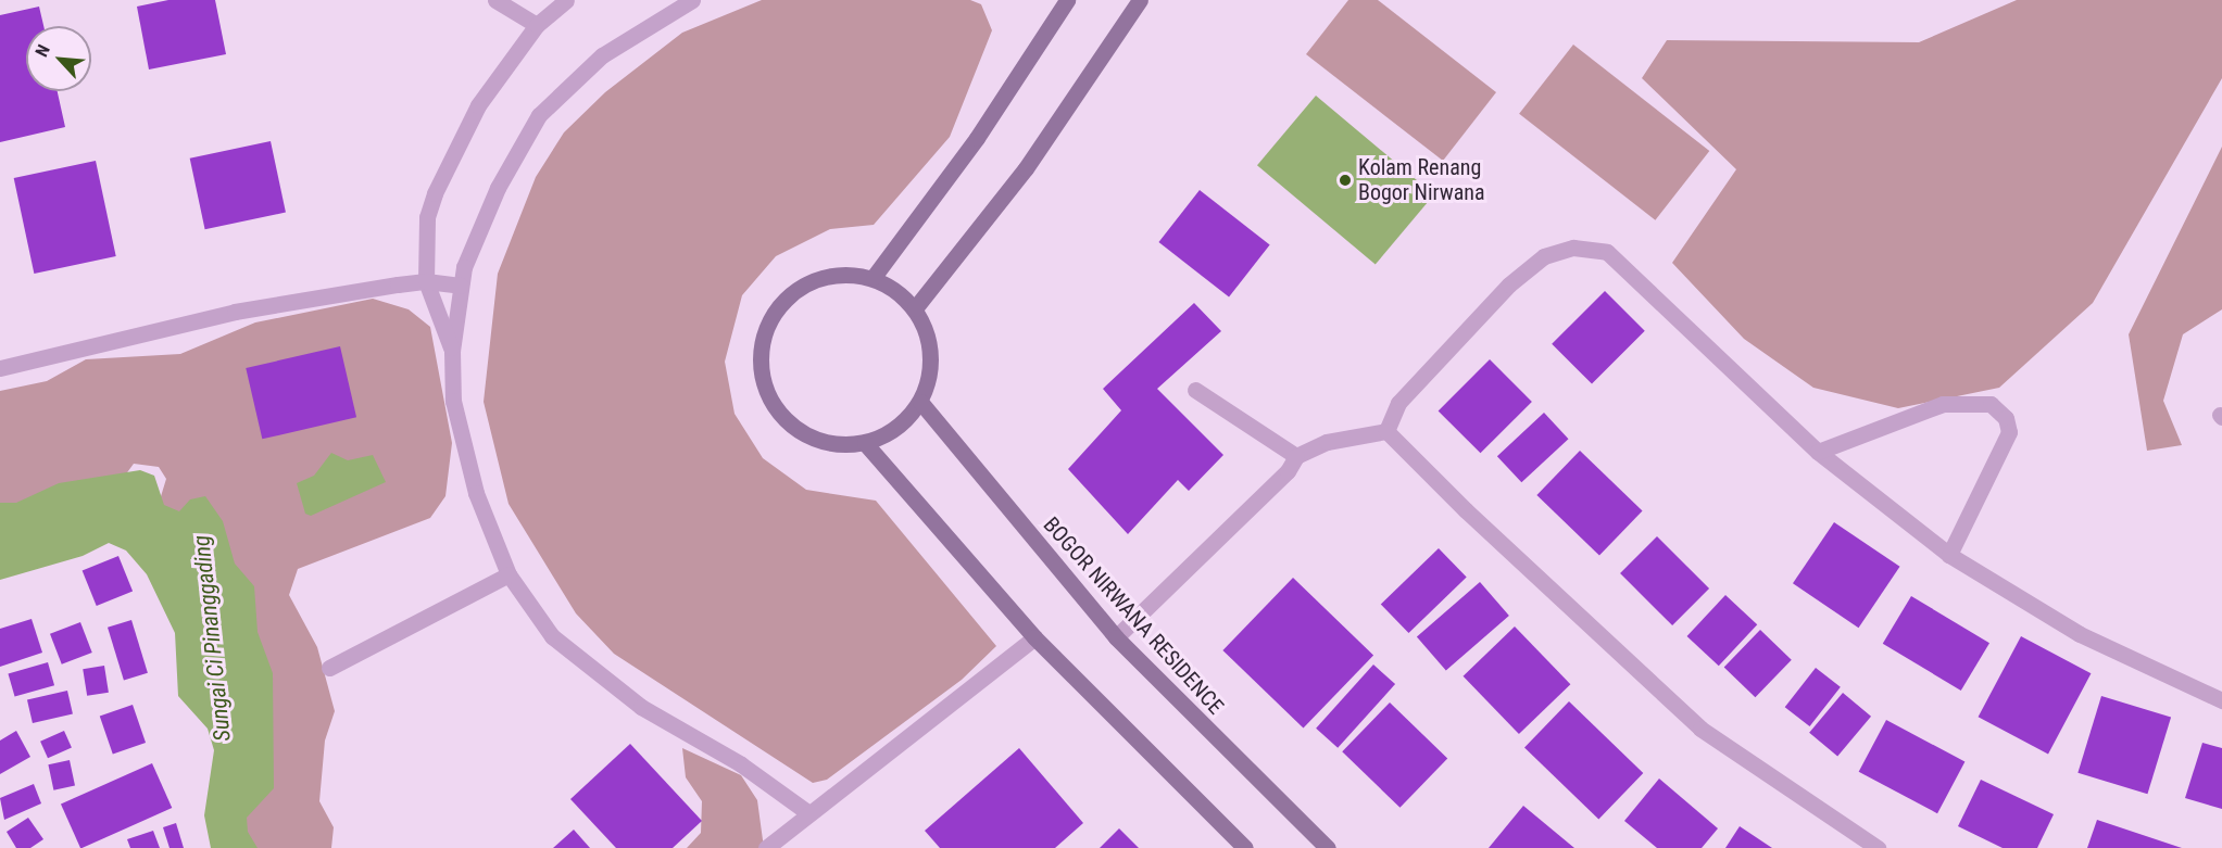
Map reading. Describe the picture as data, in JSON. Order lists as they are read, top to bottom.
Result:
{
  "streets": {
    "street": ["BOGOR NIRWANA RESIDENCE"]
  },
  "water": ["Sungai Ci Pinanggading"],
  "places": ["Kolam Renang Bogor Nirwana"],
  "north": "top left"
}
